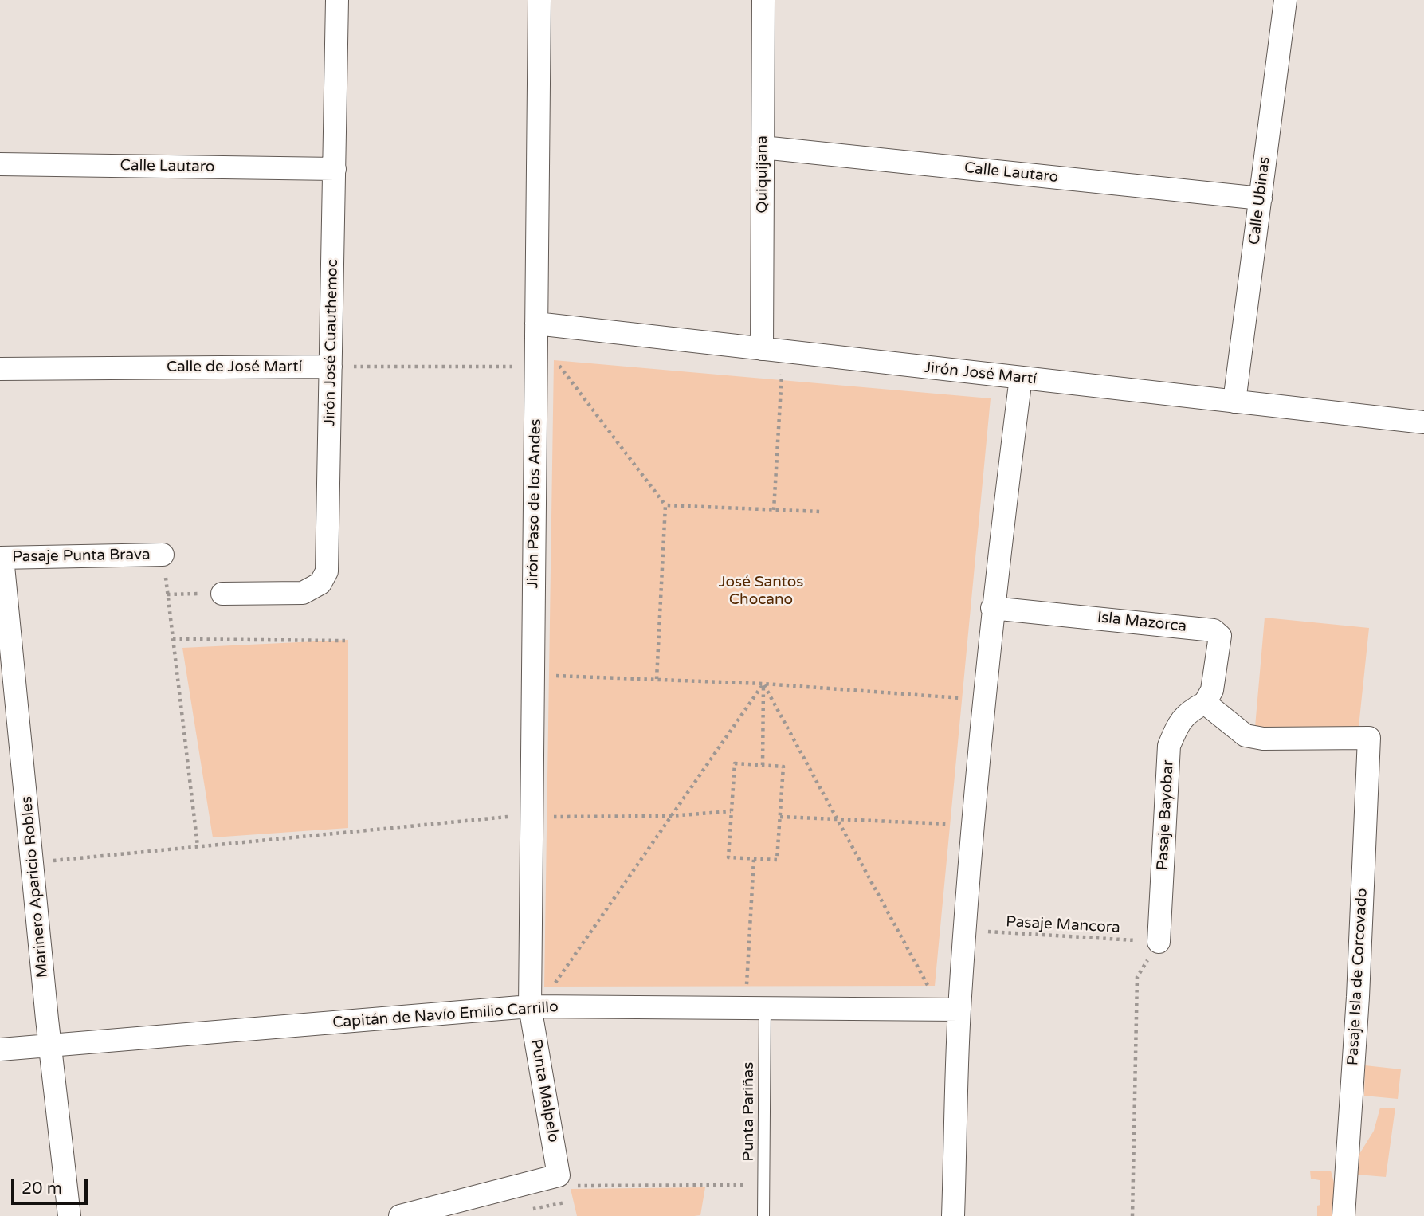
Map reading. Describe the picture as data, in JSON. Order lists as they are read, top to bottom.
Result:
{
  "streets": {
    "street": [
      "Calle Lautaro",
      "Quiquijana",
      "Calle Ubinas",
      "Jirón José Cuauthemoc",
      "Calle de José Martí",
      "Jirón José Martí",
      "Jirón Paso de los Andes",
      "Pasaje Punta Brava",
      "Isla Mazorca",
      "Pasaje Bayobar",
      "Marinero Aparicio Robles",
      "Pasaje Isla de Corcovado",
      "Capitán de Navío Emilio Carrillo",
      "Punta Malpelo"
    ],
    "lane": ["Punta Pariñas"],
    "path": ["Pasaje Mancora"]
  },
  "crossings": [
    ["Calle Lautaro", "Quiquijana"],
    ["Calle Lautaro", "Calle Ubinas"],
    ["Calle Lautaro", "Jirón José Cuauthemoc"],
    ["Quiquijana", "Jirón José Martí"],
    ["Calle Ubinas", "Jirón José Martí"],
    ["Jirón José Cuauthemoc", "Calle de José Martí"],
    ["Jirón José Martí", "Jirón Paso de los Andes"],
    ["Jirón Paso de los Andes", "Capitán de Navío Emilio Carrillo"],
    ["Jirón Paso de los Andes", "Punta Malpelo"],
    ["Pasaje Punta Brava", "Marinero Aparicio Robles"],
    ["Isla Mazorca", "Pasaje Bayobar"],
    ["Isla Mazorca", "Pasaje Isla de Corcovado"],
    ["Pasaje Bayobar", "Pasaje Mancora"],
    ["Pasaje Bayobar", "Pasaje Isla de Corcovado"],
    ["Marinero Aparicio Robles", "Capitán de Navío Emilio Carrillo"],
    ["Capitán de Navío Emilio Carrillo", "Punta Malpelo"],
    ["Capitán de Navío Emilio Carrillo", "Punta Pariñas"]
  ],
  "parks": ["José Santos Chocano"],
  "scale_bar": "20 m"
}
